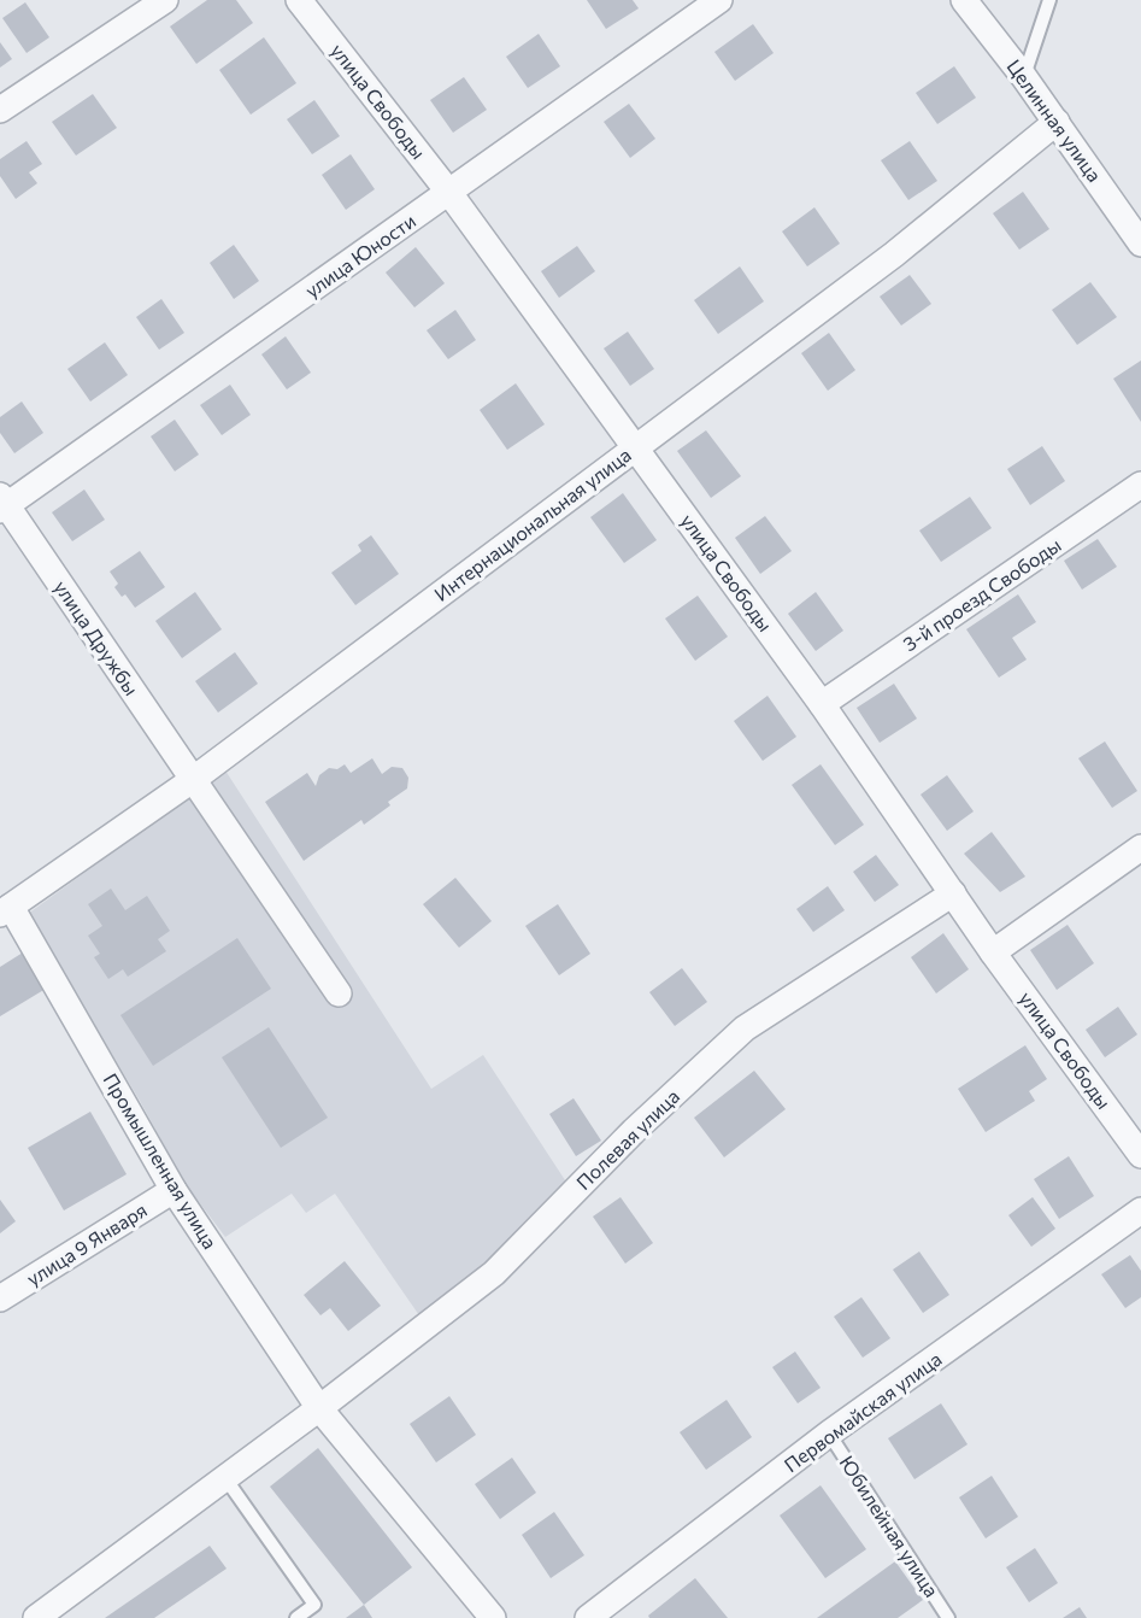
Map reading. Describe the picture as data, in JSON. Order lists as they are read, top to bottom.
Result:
{
  "streets": {
    "street": [
      "улица Свободы",
      "Целинная улица",
      "улица Юности",
      "Интернациональная улица",
      "3-й проезд Свободы",
      "улица Дружбы",
      "Полевая улица",
      "Промышленная улица",
      "улица 9 Января",
      "Первомайская улица"
    ],
    "lane": ["Юбилейная улица"]
  },
  "crossings": [
    ["улица Свободы", "улица Юности"],
    ["улица Свободы", "Интернациональная улица"],
    ["улица Свободы", "3-й проезд Свободы"],
    ["улица Свободы", "Полевая улица"],
    ["Целинная улица", "Интернациональная улица"],
    ["улица Юности", "улица Дружбы"],
    ["Интернациональная улица", "улица Дружбы"],
    ["Интернациональная улица", "Промышленная улица"],
    ["Полевая улица", "Промышленная улица"],
    ["Промышленная улица", "улица 9 Января"],
    ["Первомайская улица", "Юбилейная улица"]
  ]
}
